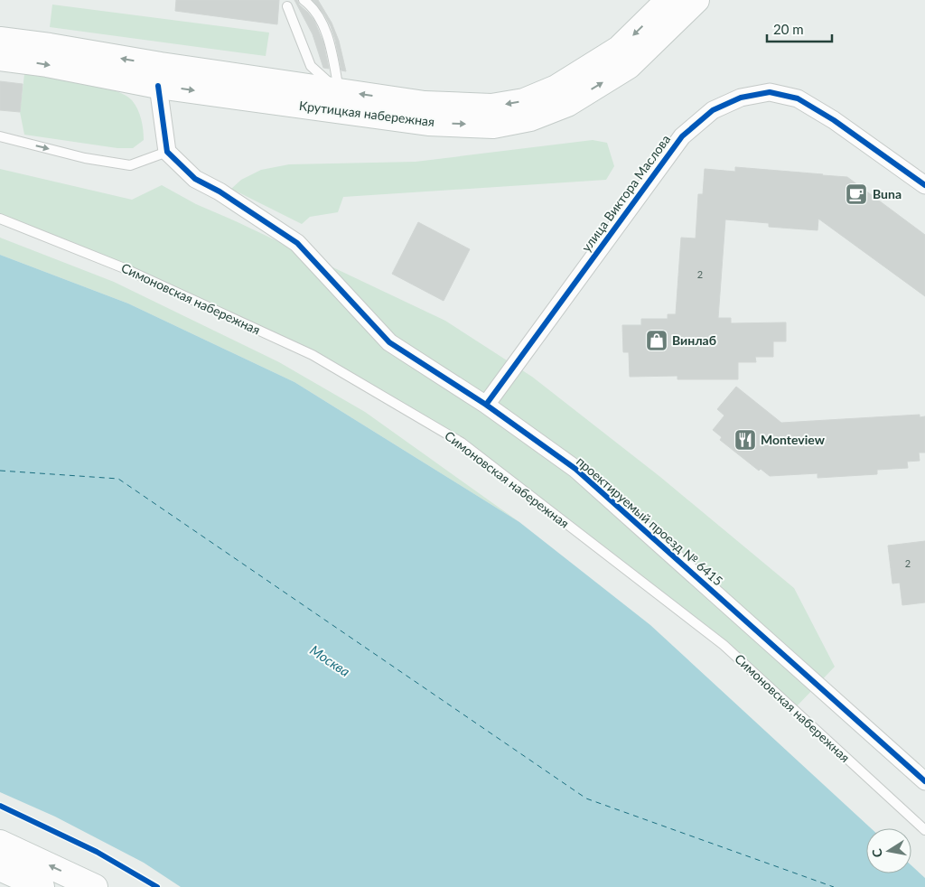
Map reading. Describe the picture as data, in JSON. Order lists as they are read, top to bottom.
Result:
{
  "streets": {
    "main road": ["Крутицкая набережная"],
    "street": ["улица Виктора Маслова", "проектируемый проезд № 6415"],
    "lane": ["Симоновская набережная"]
  },
  "crossings": [
    ["улица Виктора Маслова", "проектируемый проезд № 6415"]
  ],
  "water": ["Москва"],
  "places": {
    "cafe": ["Buna"],
    "shop": ["Винлаб"],
    "restaurant": ["Monteview"]
  },
  "house_numbers": ["2", "2"],
  "scale_bar": "20 m",
  "north": "left"
}
